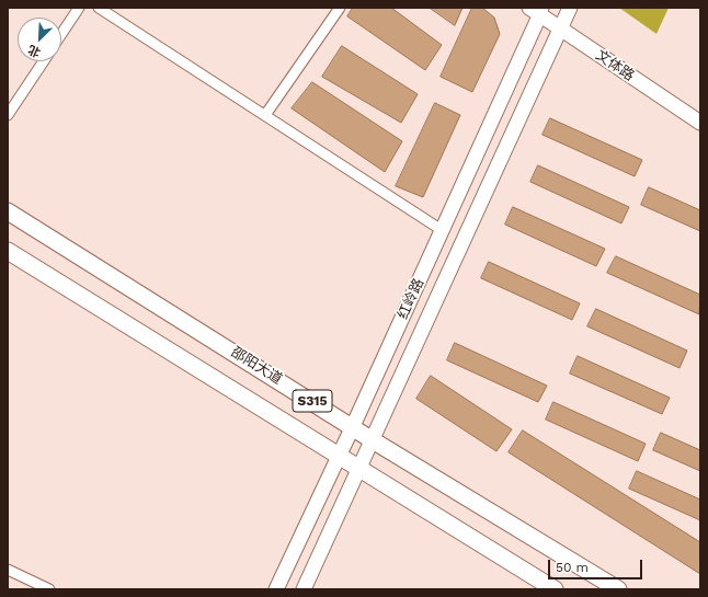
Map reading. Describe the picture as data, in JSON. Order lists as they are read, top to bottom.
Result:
{
  "streets": {
    "main road": [
      "文体路",
      "红岭路",
      "邵阳大道",
      "S315"
    ]
  },
  "crossings": [
    ["文体路", "红岭路"],
    ["红岭路", "邵阳大道"],
    ["红岭路", "S315"]
  ],
  "scale_bar": "50 m",
  "north": "bottom left"
}
